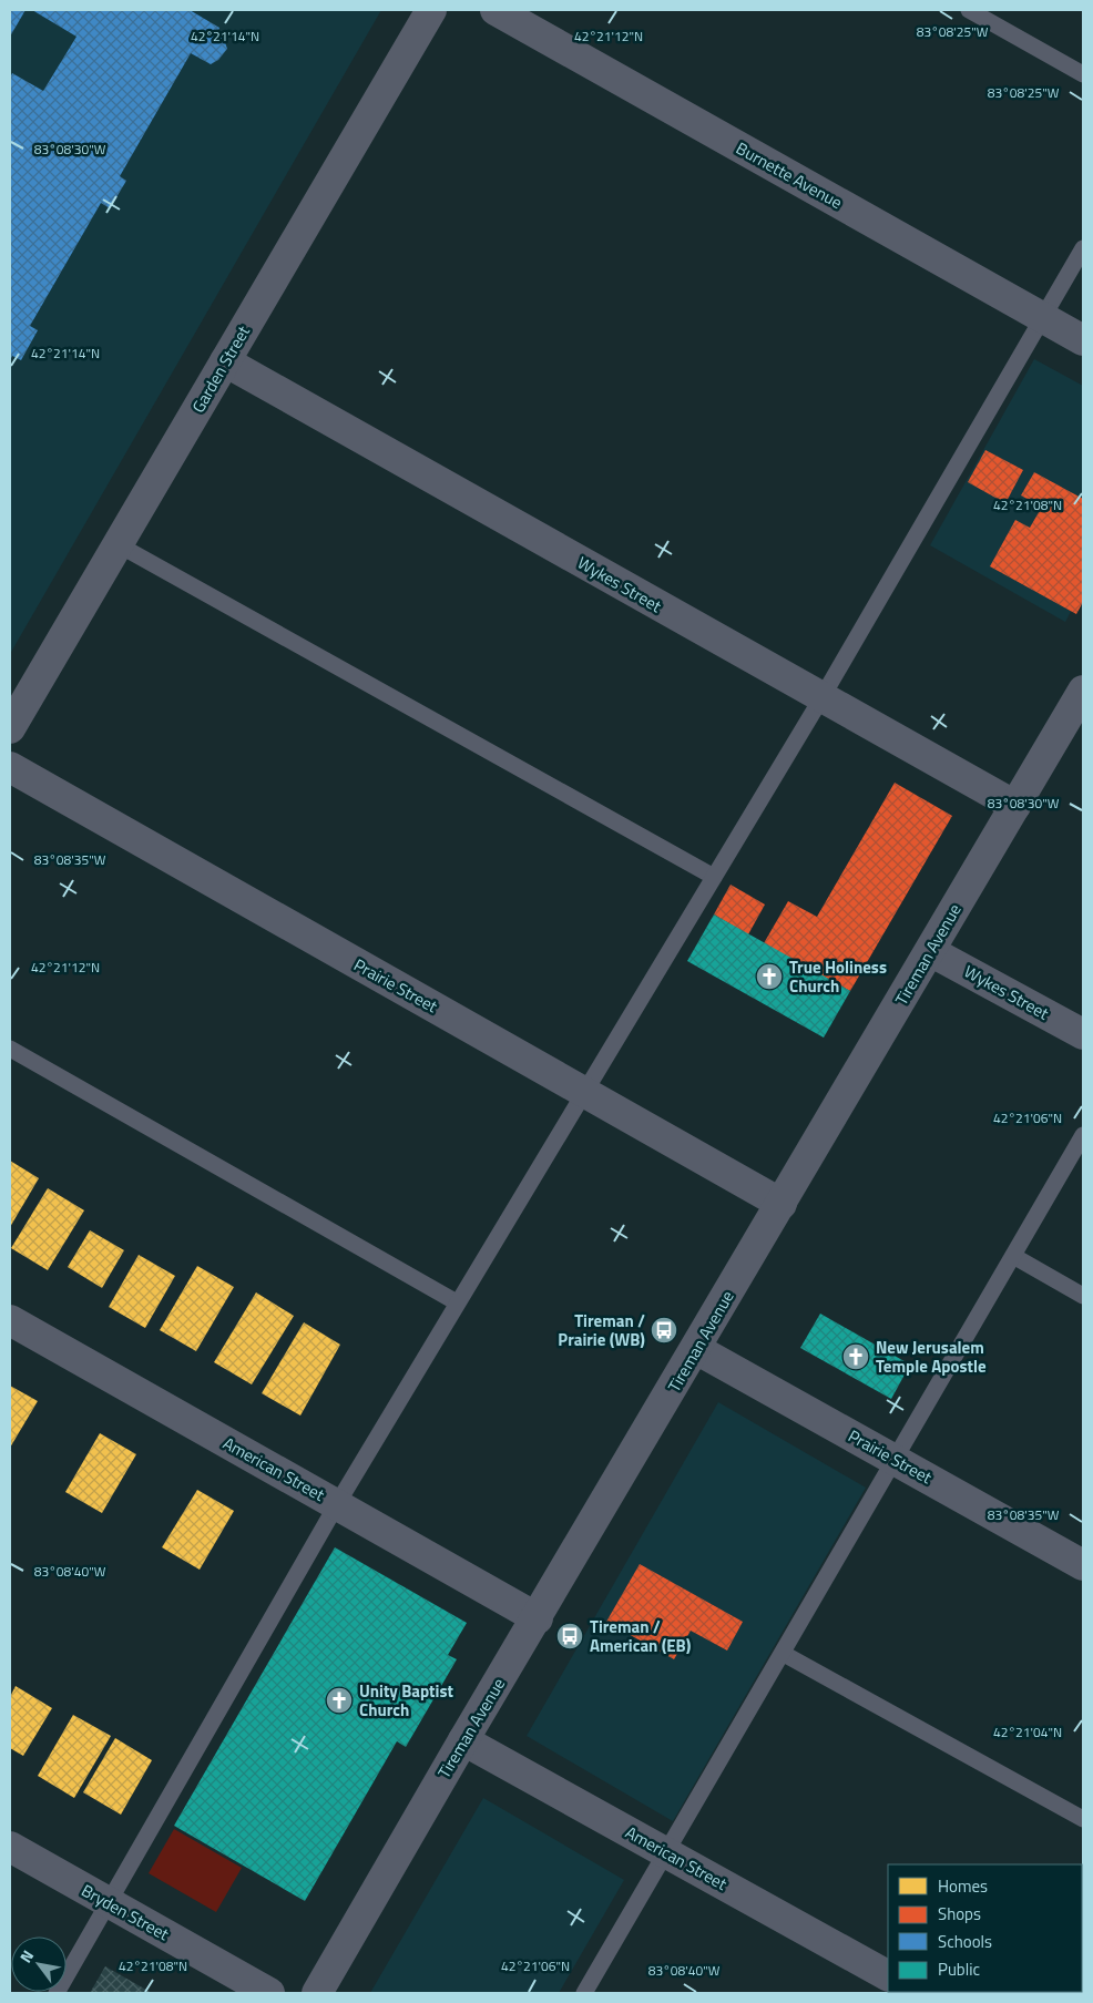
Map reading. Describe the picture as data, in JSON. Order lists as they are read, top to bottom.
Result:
{
  "streets": {
    "street": [
      "Burnette Avenue",
      "Garden Street",
      "Wykes Street",
      "Tireman Avenue",
      "Prairie Street",
      "American Street",
      "Bryden Street"
    ]
  },
  "crossings": [
    ["Garden Street", "Wykes Street"],
    ["Wykes Street", "Tireman Avenue"],
    ["Tireman Avenue", "Prairie Street"],
    ["Tireman Avenue", "American Street"]
  ],
  "places": {
    "church": ["True Holiness Church", "New Jerusalem Temple Apostle", "Unity Baptist Church"],
    "bus stop": ["Tireman / Prairie (WB)", "Tireman / American (EB)"]
  },
  "legend": [
    "Homes",
    "Shops",
    "Schools",
    "Public"
  ],
  "north": "top left",
  "coordinates": [
    "83°08'25\"W",
    "42°21'14\"N",
    "42°21'12\"N",
    "83°08'30\"W",
    "42°21'08\"N",
    "83°08'35\"W",
    "42°21'06\"N",
    "83°08'40\"W",
    "42°21'04\"N"
  ]
}
